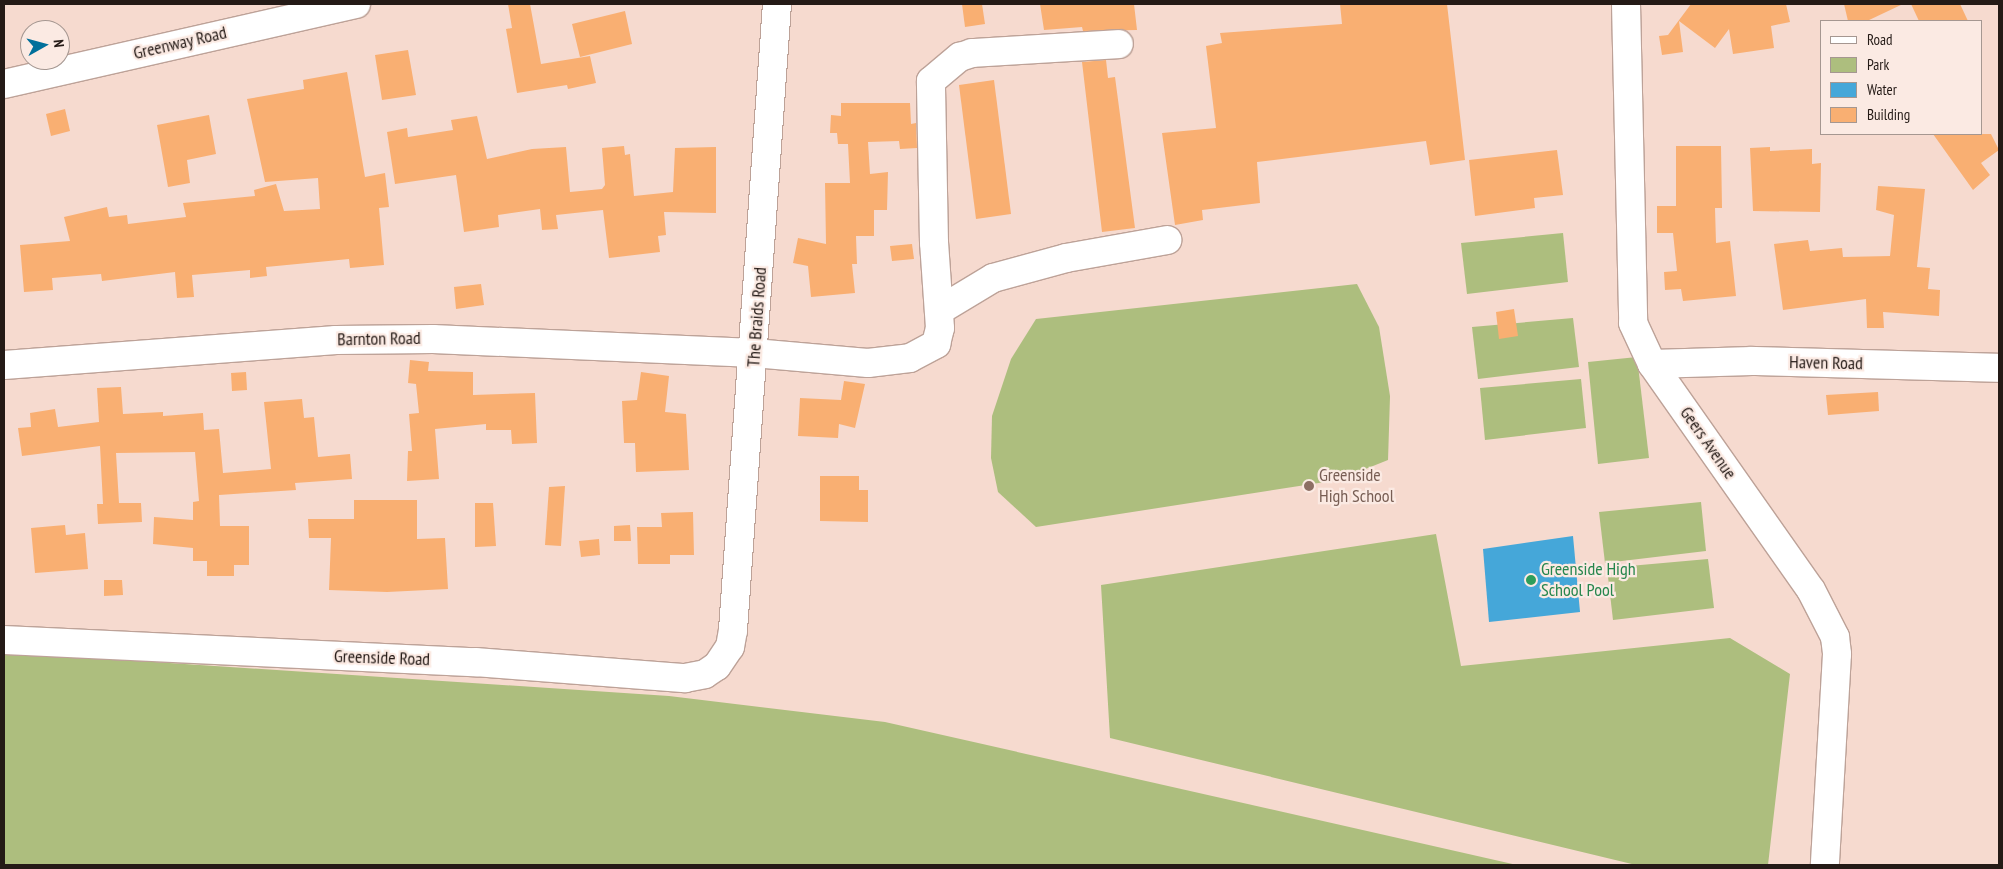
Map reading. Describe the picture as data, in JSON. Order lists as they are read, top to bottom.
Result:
{
  "streets": {
    "street": [
      "Greenway Road",
      "The Braids Road",
      "Barnton Road",
      "Haven Road",
      "Geers Avenue",
      "Greenside Road"
    ]
  },
  "crossings": [
    ["The Braids Road", "Barnton Road"],
    ["The Braids Road", "Greenside Road"],
    ["Haven Road", "Geers Avenue"]
  ],
  "places": ["Greenside High School", "Greenside High School Pool"],
  "legend": [
    "Road",
    "Park",
    "Water",
    "Building"
  ],
  "north": "right"
}
